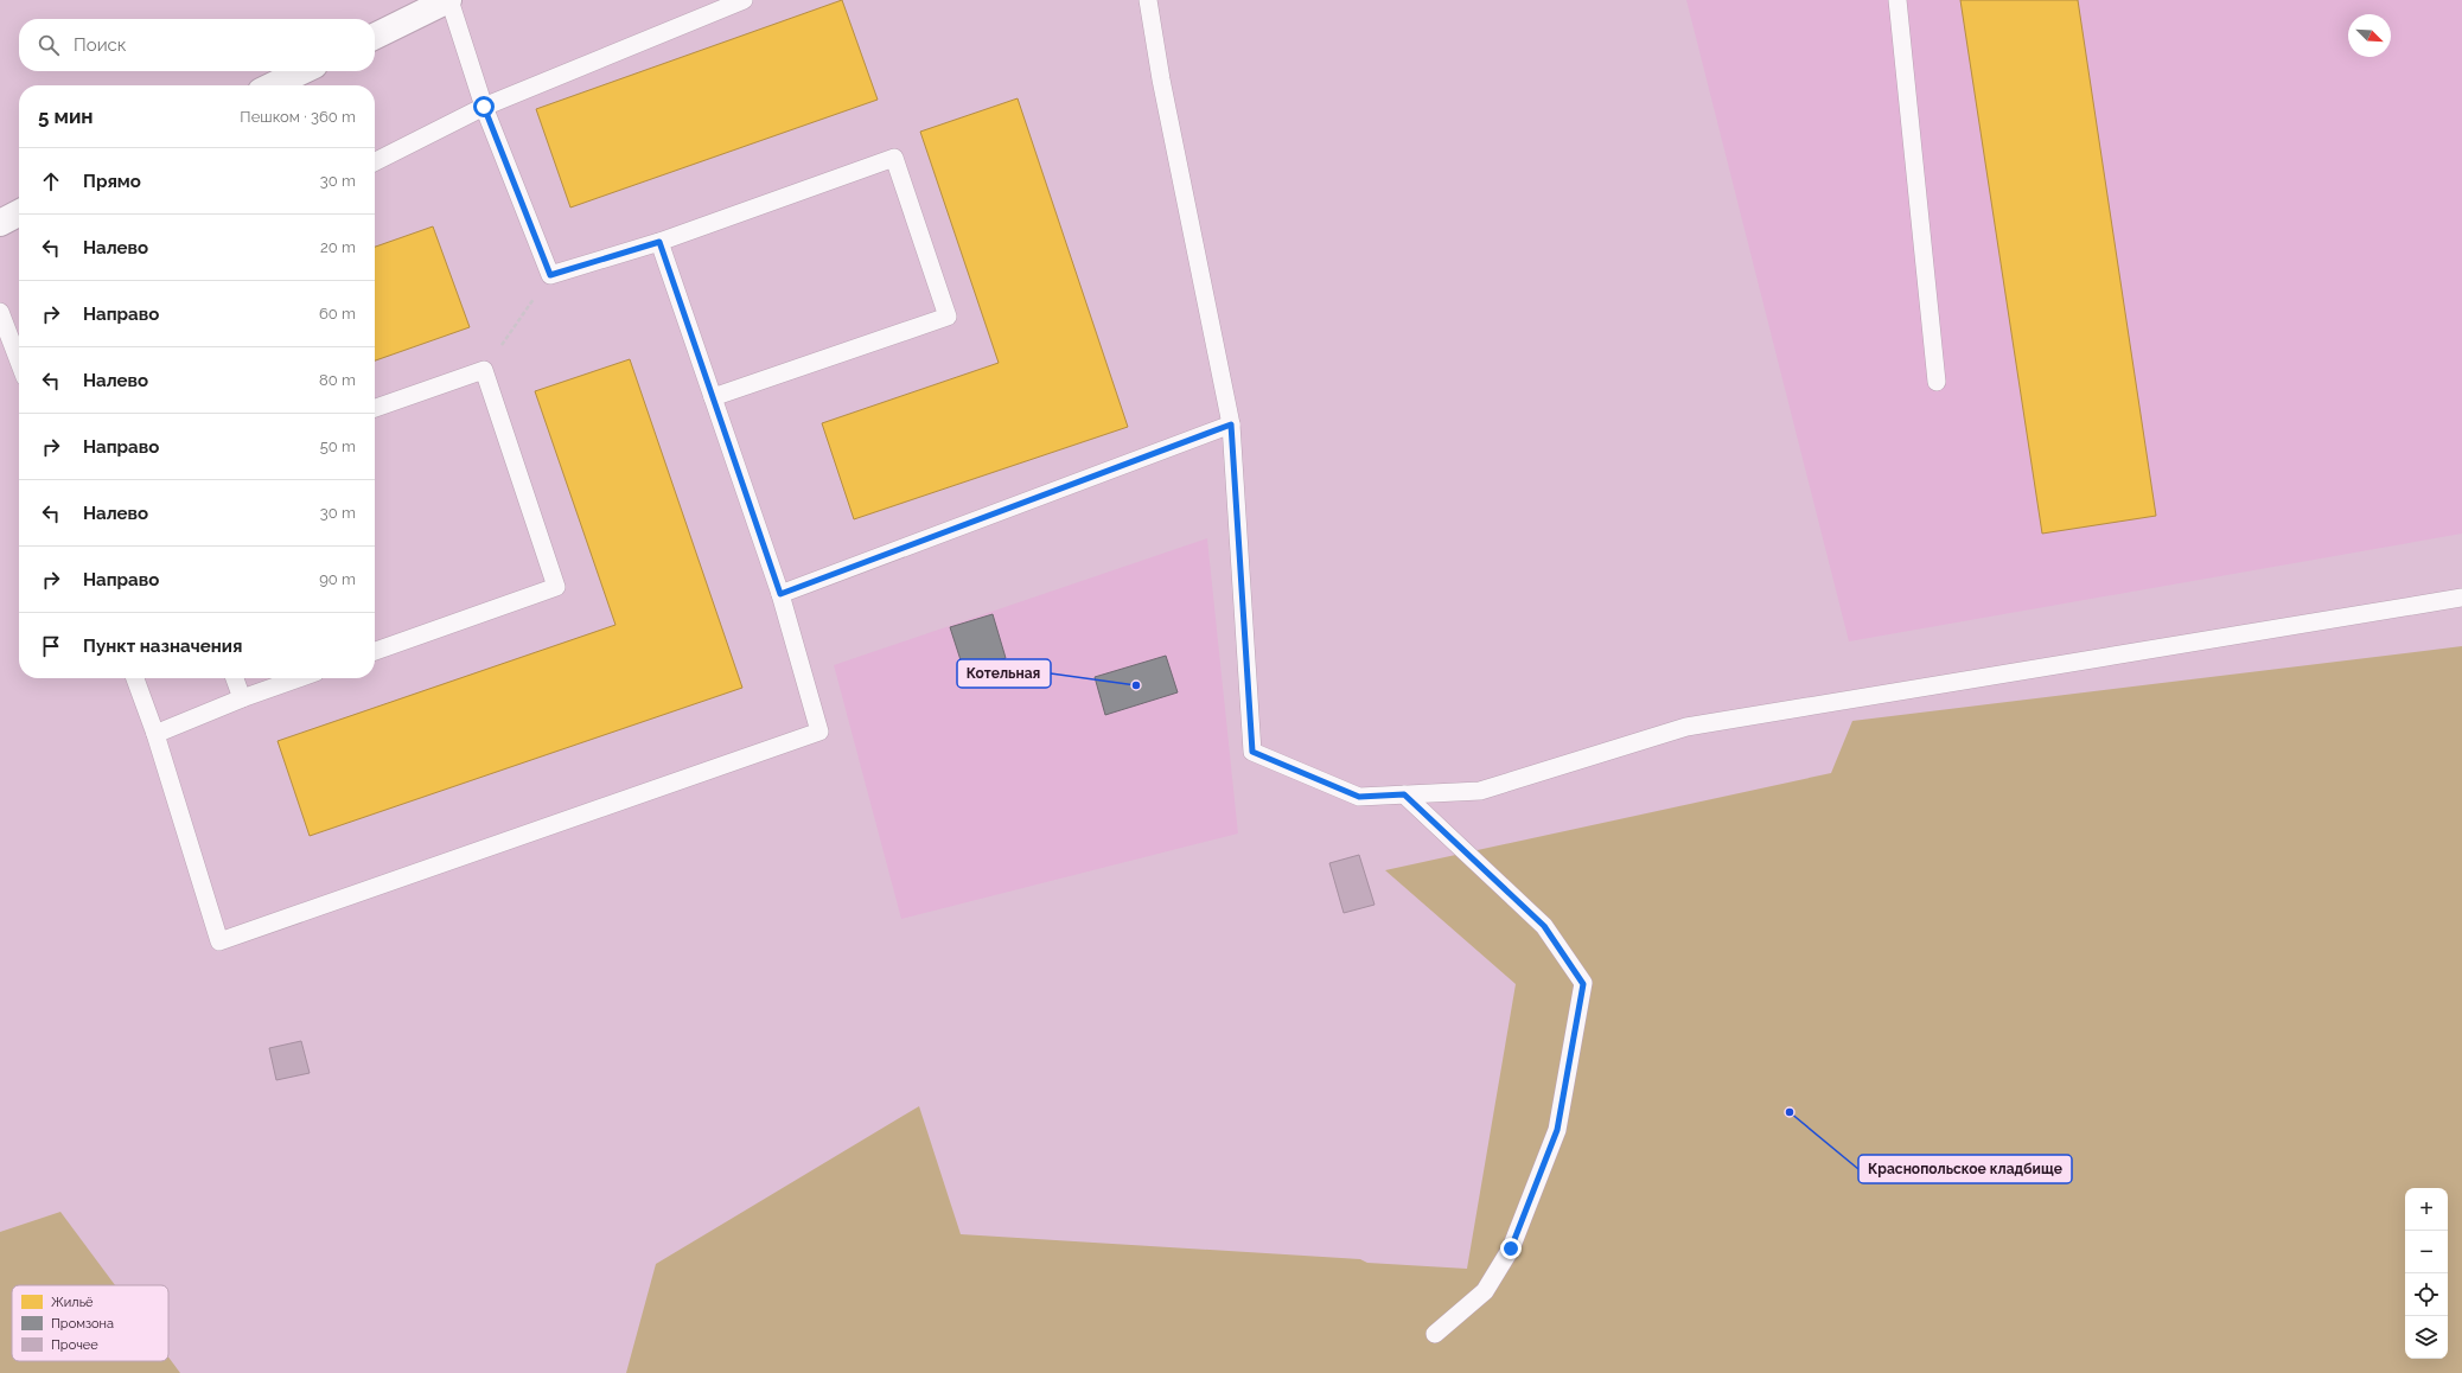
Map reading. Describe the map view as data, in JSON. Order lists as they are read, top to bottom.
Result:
{
  "places": ["Котельная", "Краснопольское кладбище"],
  "legend": ["Жильё", "Промзона", "Прочее"],
  "north": "bottom right",
  "page": {
    "search": "Поиск",
    "heading": ["5 мин", "Пешком · 360 m"],
    "list": [
      ["Прямо", "30 m"],
      ["Налево", "20 m"],
      ["Направо", "60 m"],
      ["Налево", "80 m"],
      ["Направо", "50 m"],
      ["Налево", "30 m"],
      ["Направо", "90 m"],
      "Пункт назначения"
    ],
    "map_buttons": ["+", "−"]
  }
}
